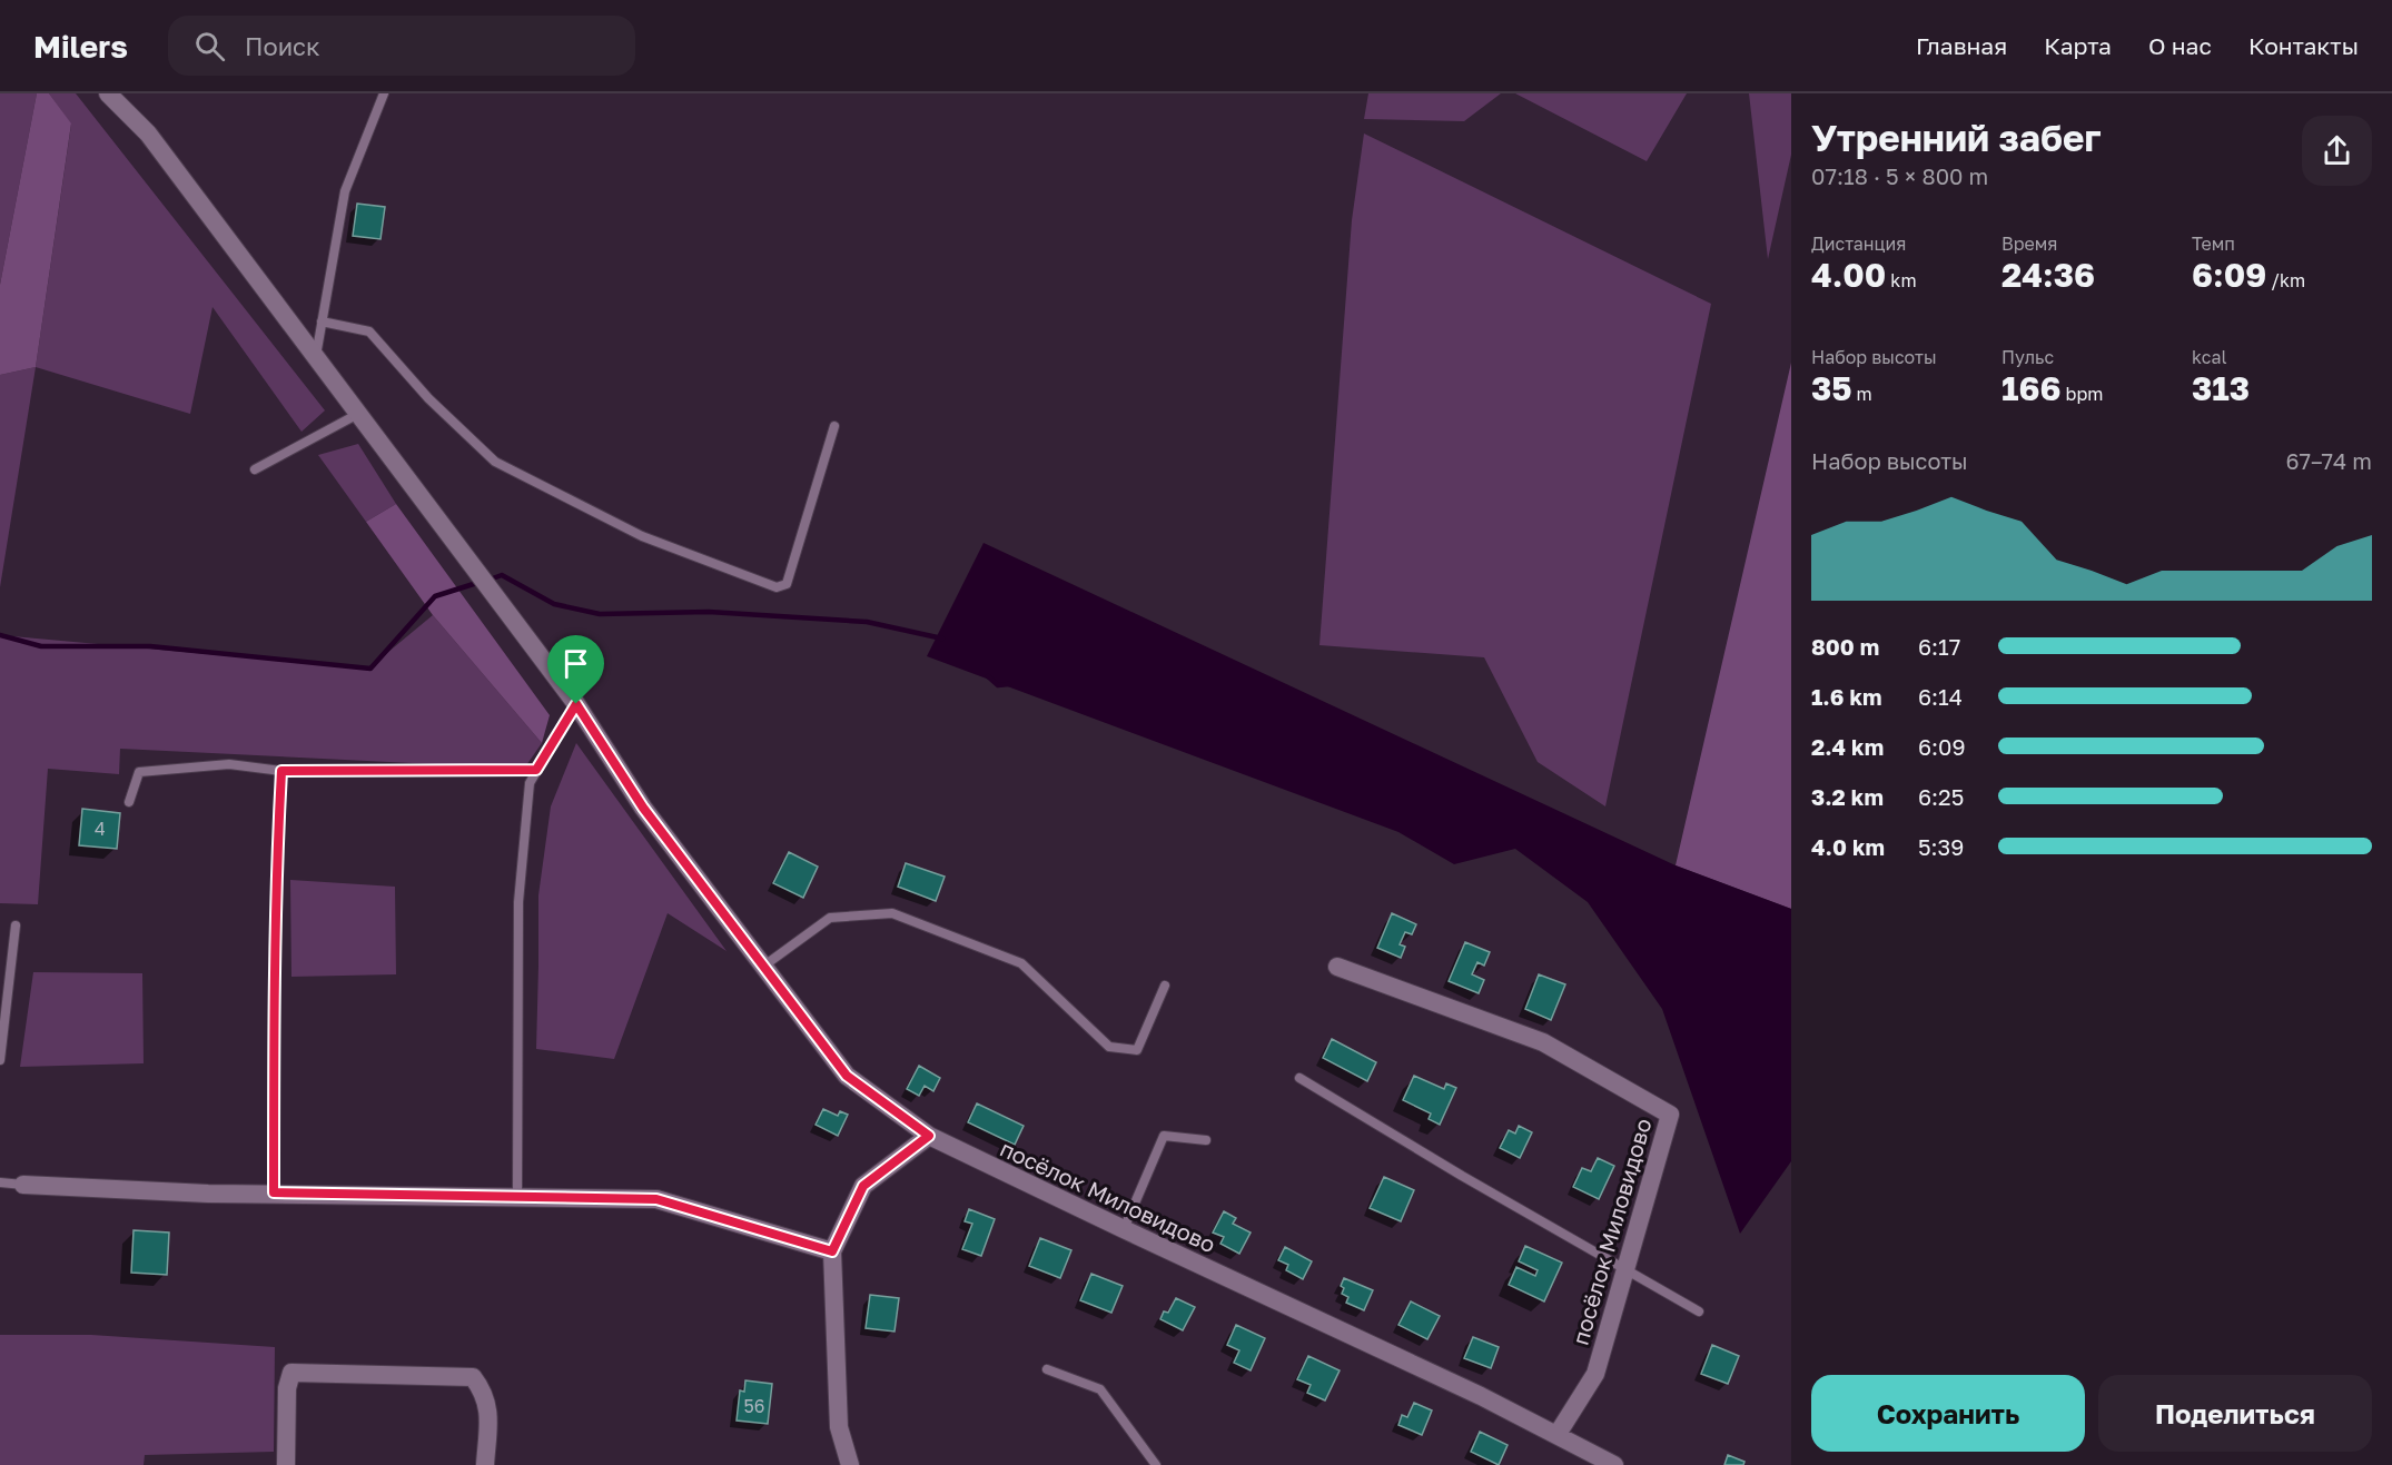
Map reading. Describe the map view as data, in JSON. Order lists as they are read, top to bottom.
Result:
{
  "streets": {
    "street": ["посёлок Миловидово"]
  },
  "house_numbers": ["4", "56"],
  "page": {
    "header": "Milers",
    "search": "Поиск",
    "nav": [
      "Главная",
      "Карта",
      "О нас",
      "Контакты"
    ],
    "heading": ["Утренний забег", "07:18 · 5 × 800 m"],
    "stats": [
      ["Дистанция", "4.00 km"],
      ["Время", "24:36"],
      ["Темп", "6:09 /km"],
      ["Набор высоты", "35 m"],
      ["Пульс", "166 bpm"],
      ["kcal", "313"]
    ],
    "chart": ["Набор высоты", "67–74 m"],
    "list": [
      {
        "name": "800 m",
        "note": "6:17"
      },
      {
        "name": "1.6 km",
        "note": "6:14"
      },
      {
        "name": "2.4 km",
        "note": "6:09"
      },
      {
        "name": "3.2 km",
        "note": "6:25"
      },
      {
        "name": "4.0 km",
        "note": "5:39"
      }
    ],
    "buttons": ["Сохранить", "Поделиться"]
  }
}
